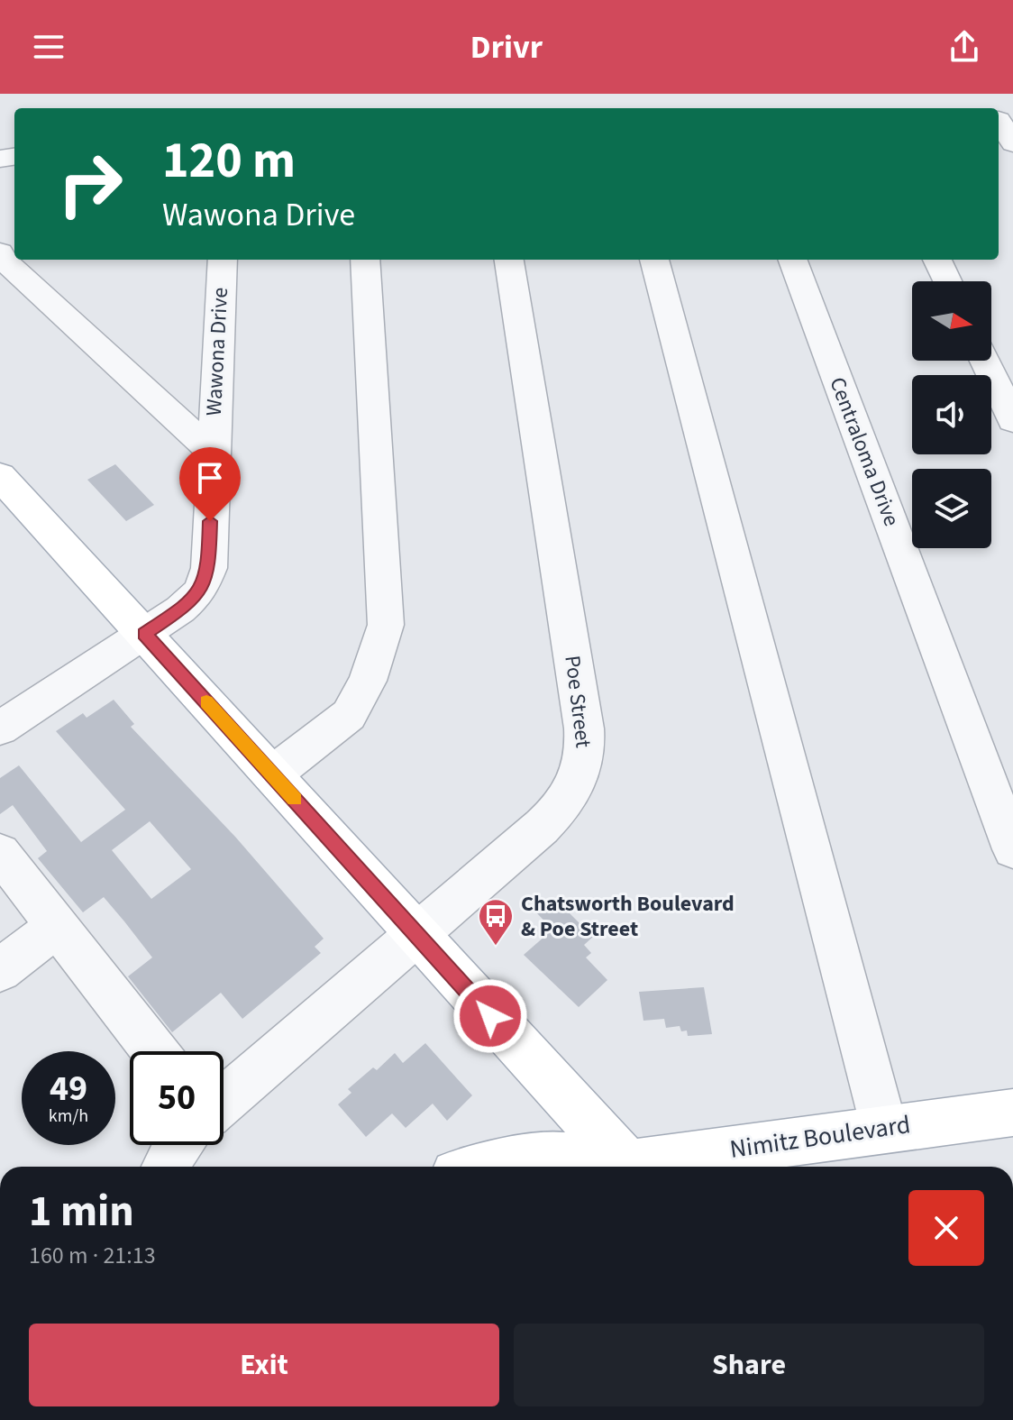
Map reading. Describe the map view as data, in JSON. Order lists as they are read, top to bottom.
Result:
{
  "streets": {
    "main road": ["Nimitz Boulevard"],
    "street": ["Wawona Drive", "Centraloma Drive", "Poe Street"]
  },
  "places": {
    "bus stop": ["Chatsworth Boulevard & Poe Street"]
  },
  "north": "right",
  "page": {
    "header": "Drivr",
    "turn": ["120 m", "Wawona Drive"],
    "speed": "49 km/h",
    "limit": "50",
    "heading": ["1 min", "160 m · 21:13"],
    "buttons": ["Exit", "Share"]
  }
}
